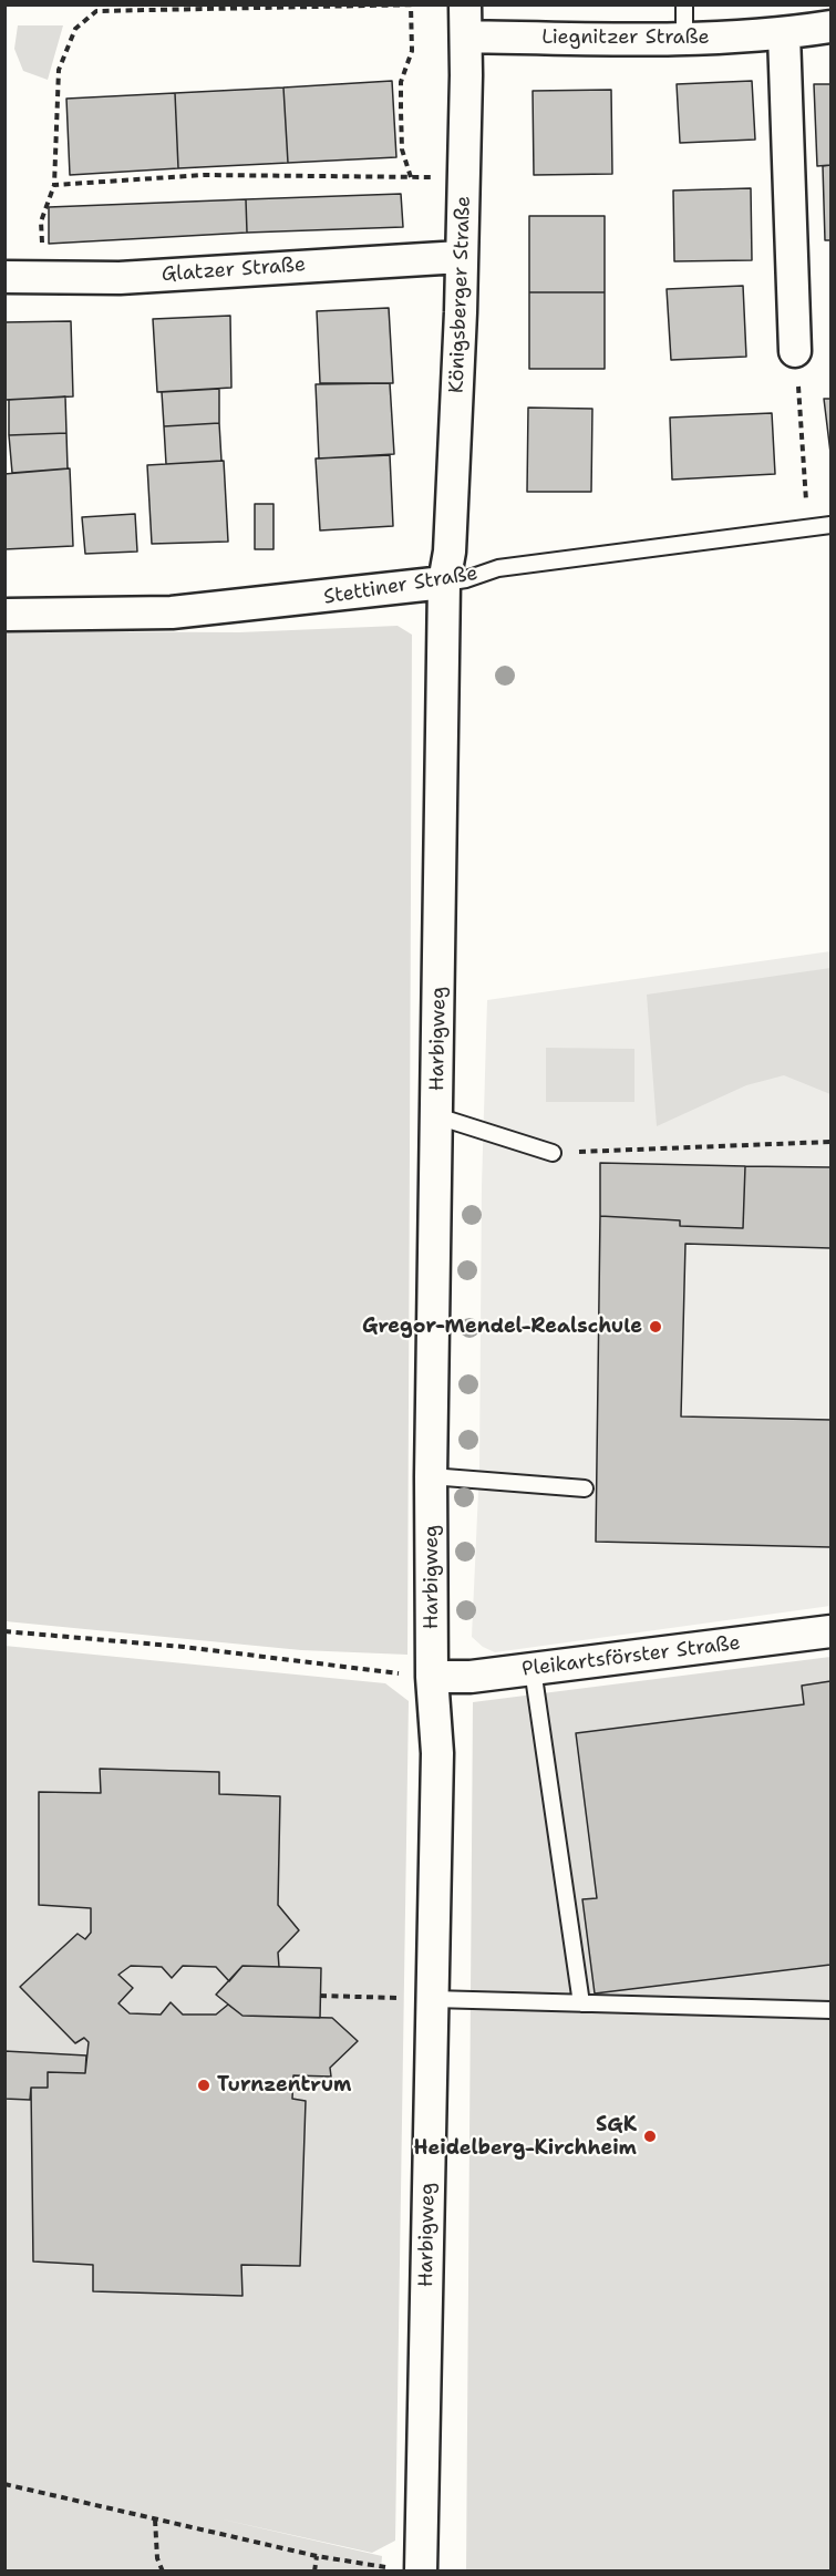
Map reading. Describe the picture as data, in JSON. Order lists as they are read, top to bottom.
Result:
{
  "streets": {
    "street": [
      "Liegnitzer Straße",
      "Glatzer Straße",
      "Königsberger Straße",
      "Stettiner Straße",
      "Harbigweg",
      "Pleikartsförster Straße"
    ]
  },
  "crossings": [
    ["Liegnitzer Straße", "Königsberger Straße"],
    ["Glatzer Straße", "Königsberger Straße"],
    ["Königsberger Straße", "Stettiner Straße"],
    ["Königsberger Straße", "Harbigweg"],
    ["Stettiner Straße", "Harbigweg"],
    ["Harbigweg", "Pleikartsförster Straße"]
  ],
  "places": ["Gregor-Mendel-Realschule", "Turnzentrum", "SGK Heidelberg-Kirchheim"]
}
